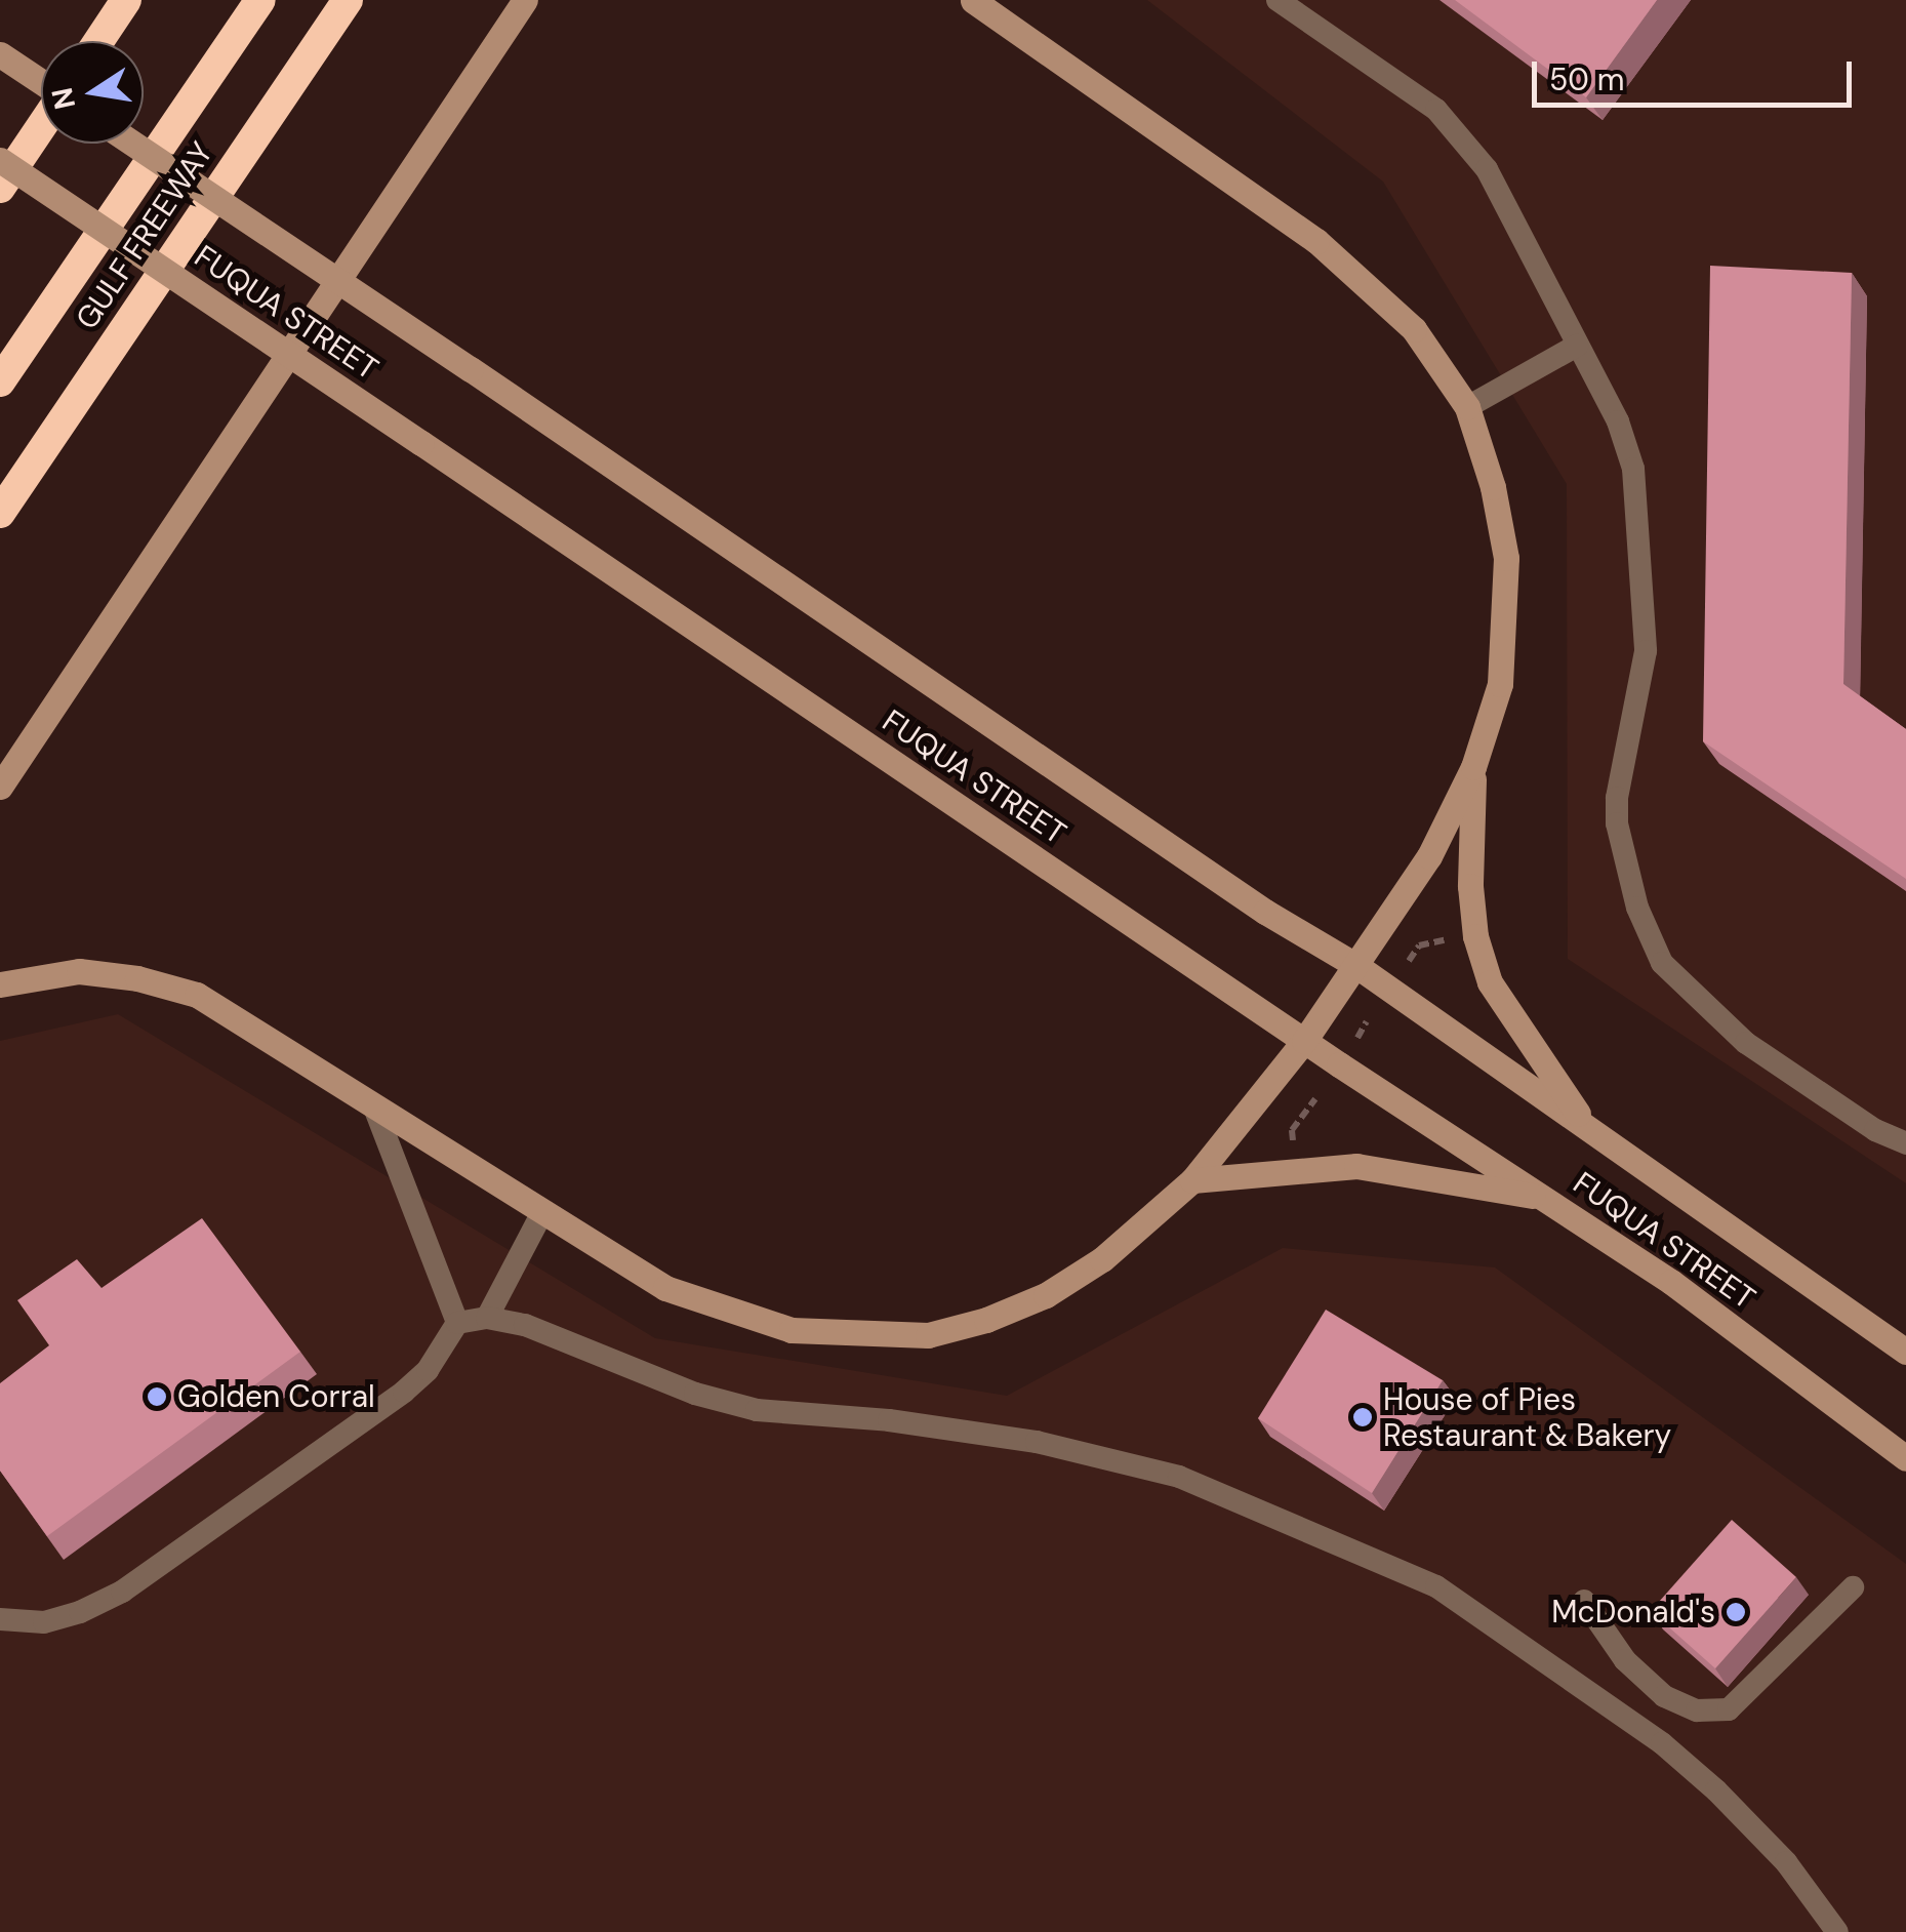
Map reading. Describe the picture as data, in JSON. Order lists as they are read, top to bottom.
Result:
{
  "streets": {
    "highway": ["GULF FREEWAY"],
    "main road": ["FUQUA STREET"]
  },
  "places": ["Golden Corral", "House of Pies Restaurant & Bakery", "McDonald's"],
  "scale_bar": "50 m",
  "north": "left"
}
